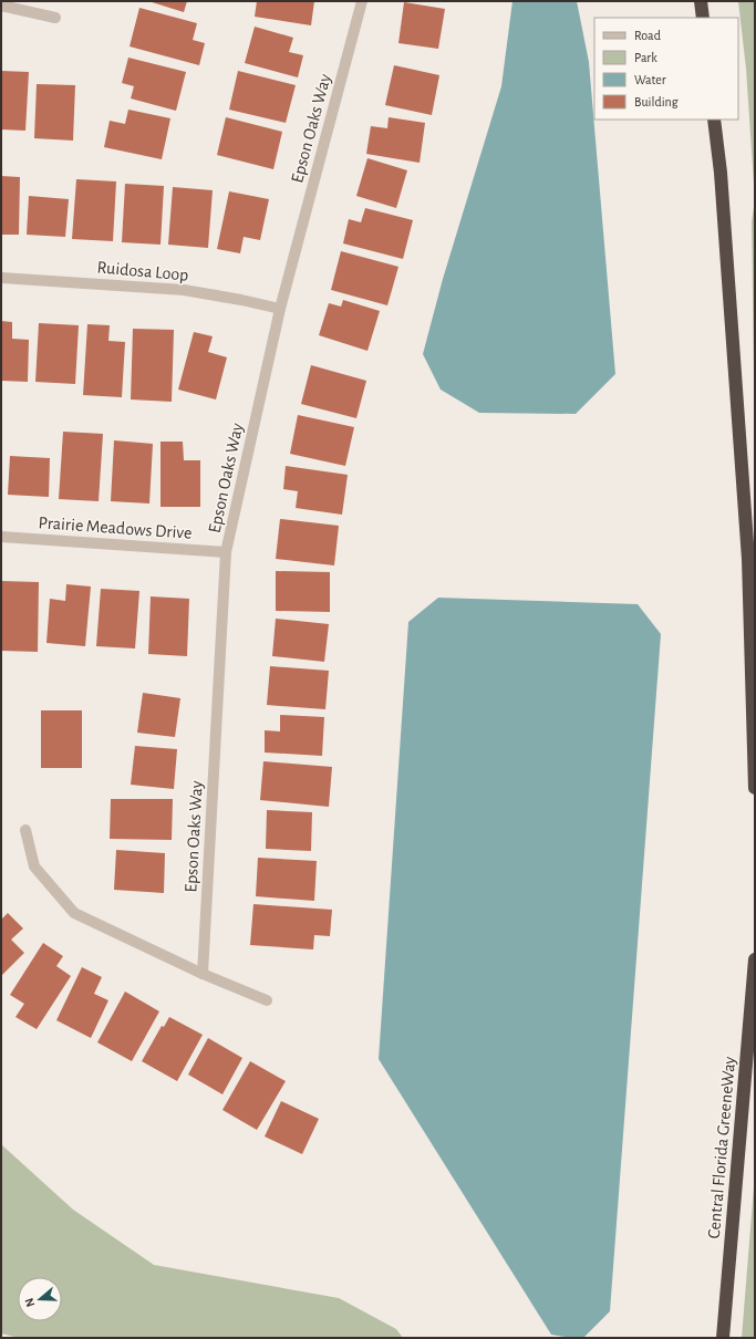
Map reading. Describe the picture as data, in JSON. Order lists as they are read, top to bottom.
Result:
{
  "streets": {
    "highway": ["Central Florida GreeneWay"],
    "street": ["Epson Oaks Way", "Ruidosa Loop", "Prairie Meadows Drive"]
  },
  "crossings": [
    ["Epson Oaks Way", "Ruidosa Loop"],
    ["Epson Oaks Way", "Prairie Meadows Drive"]
  ],
  "legend": [
    "Road",
    "Park",
    "Water",
    "Building"
  ],
  "north": "left"
}
